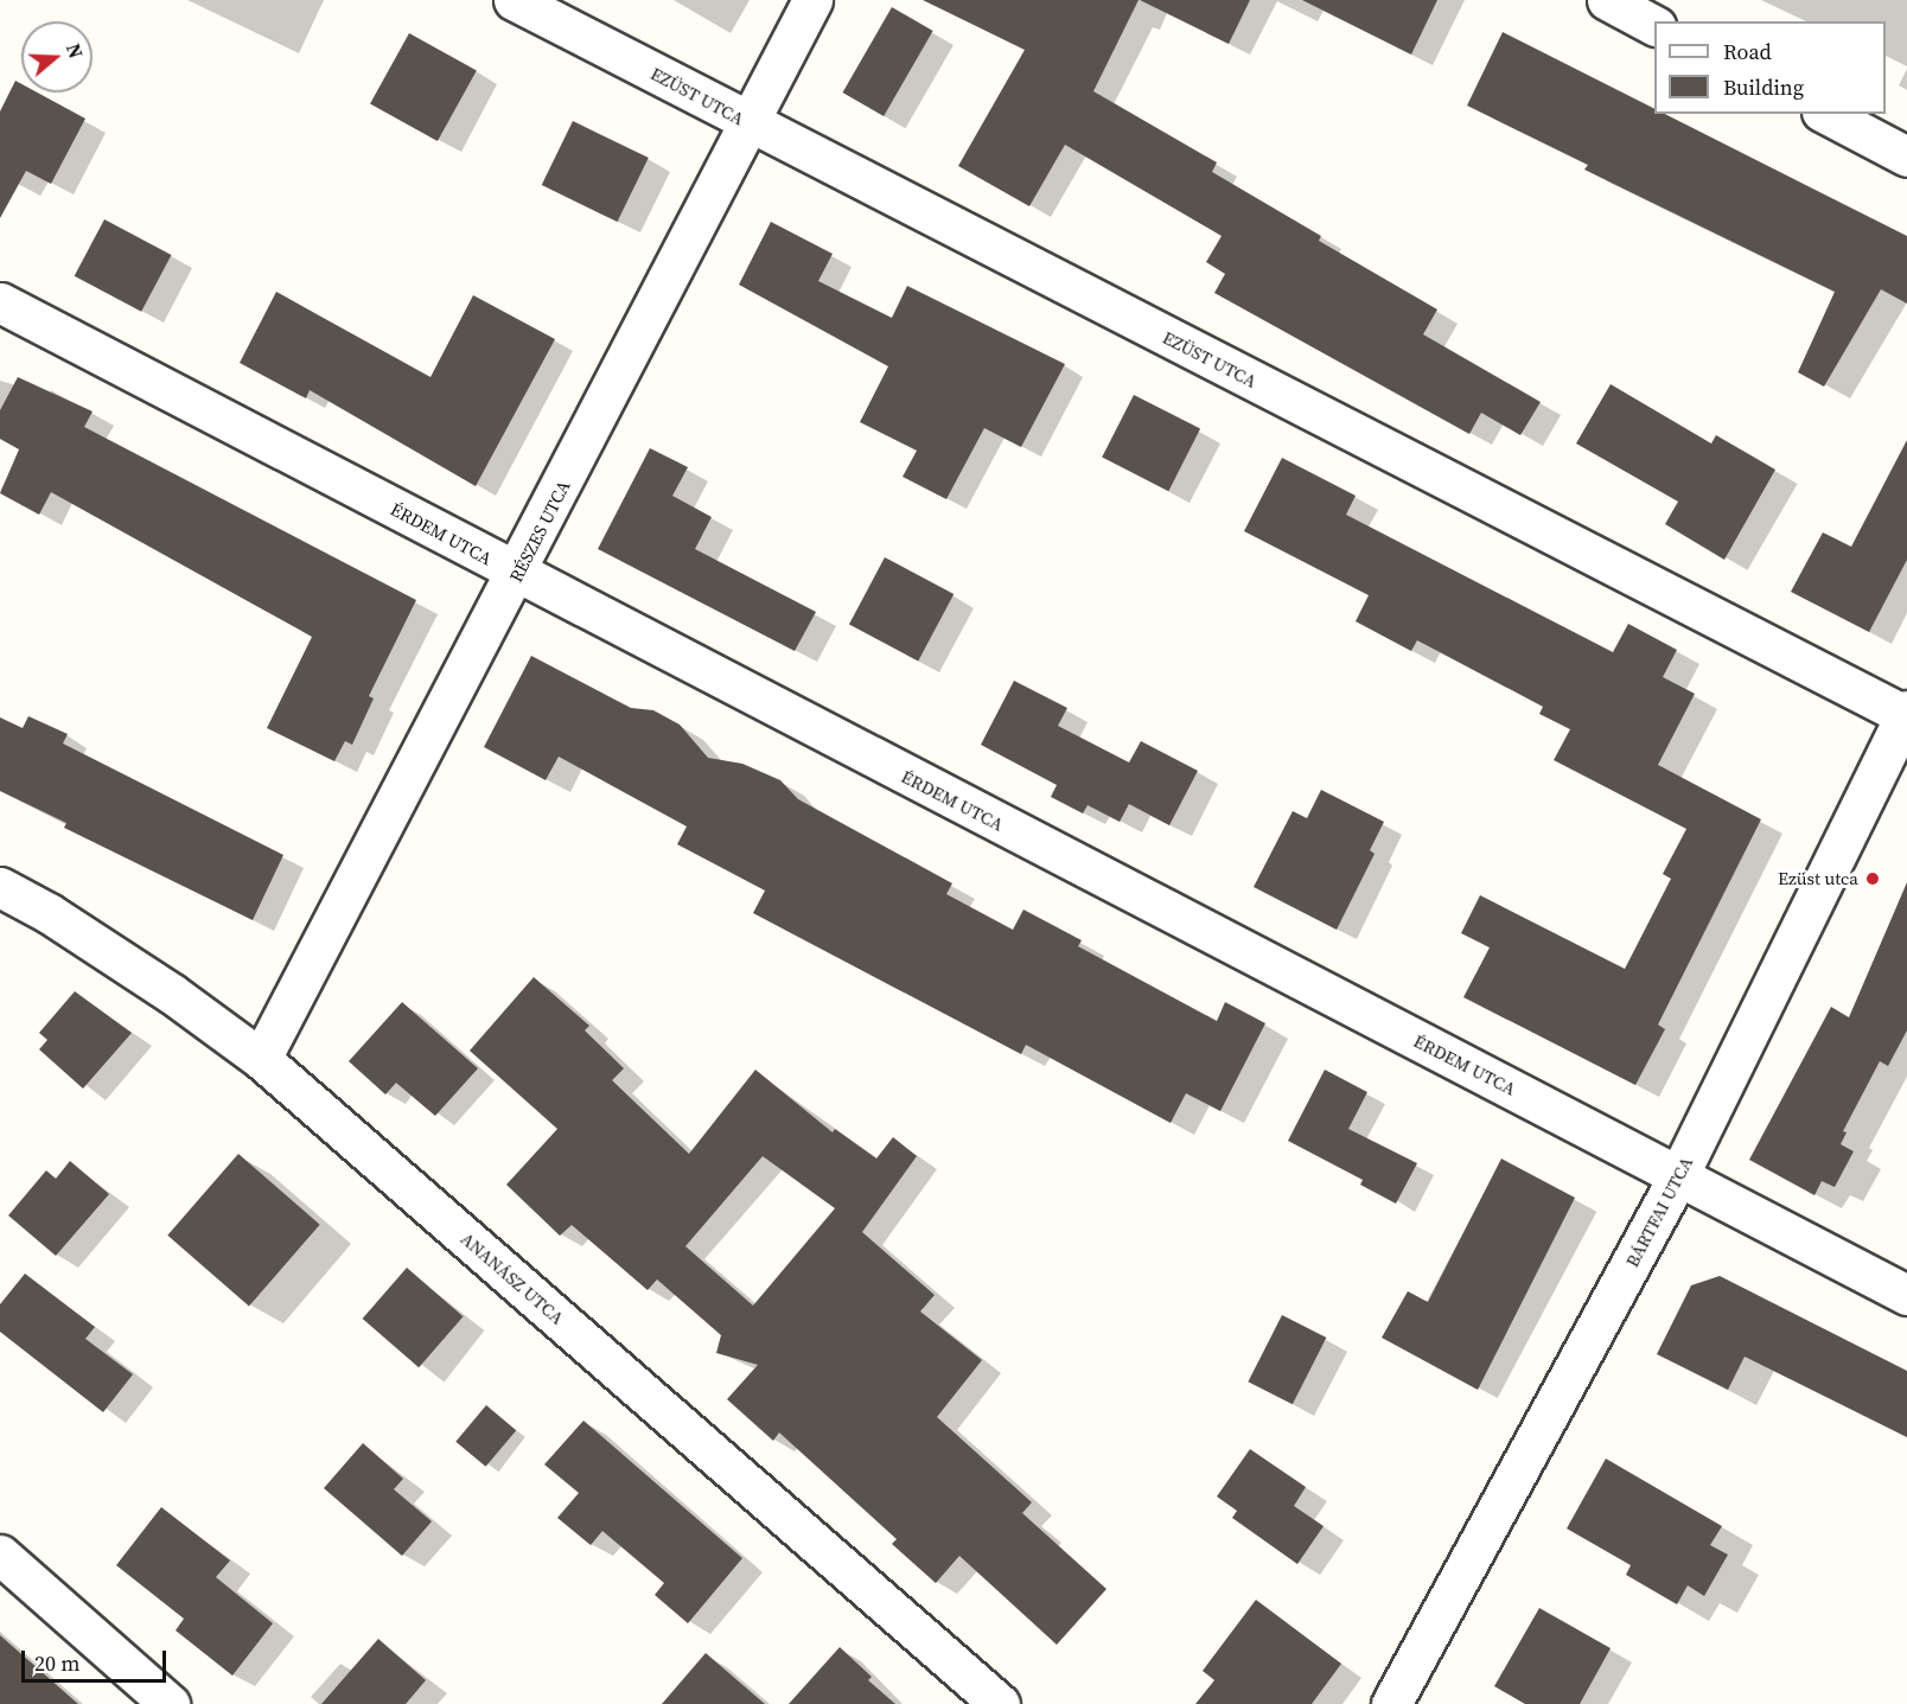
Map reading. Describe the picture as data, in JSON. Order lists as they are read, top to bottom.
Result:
{
  "streets": {
    "street": [
      "EZÜST UTCA",
      "RÉSZES UTCA",
      "ÉRDEM UTCA",
      "BÁRTFAI UTCA",
      "ANANÁSZ UTCA"
    ]
  },
  "crossings": [
    ["EZÜST UTCA", "RÉSZES UTCA"],
    ["EZÜST UTCA", "BÁRTFAI UTCA"],
    ["RÉSZES UTCA", "ÉRDEM UTCA"],
    ["RÉSZES UTCA", "ANANÁSZ UTCA"],
    ["ÉRDEM UTCA", "BÁRTFAI UTCA"]
  ],
  "places": ["Ezüst utca"],
  "legend": ["Road", "Building"],
  "scale_bar": "20 m",
  "north": "right"
}
